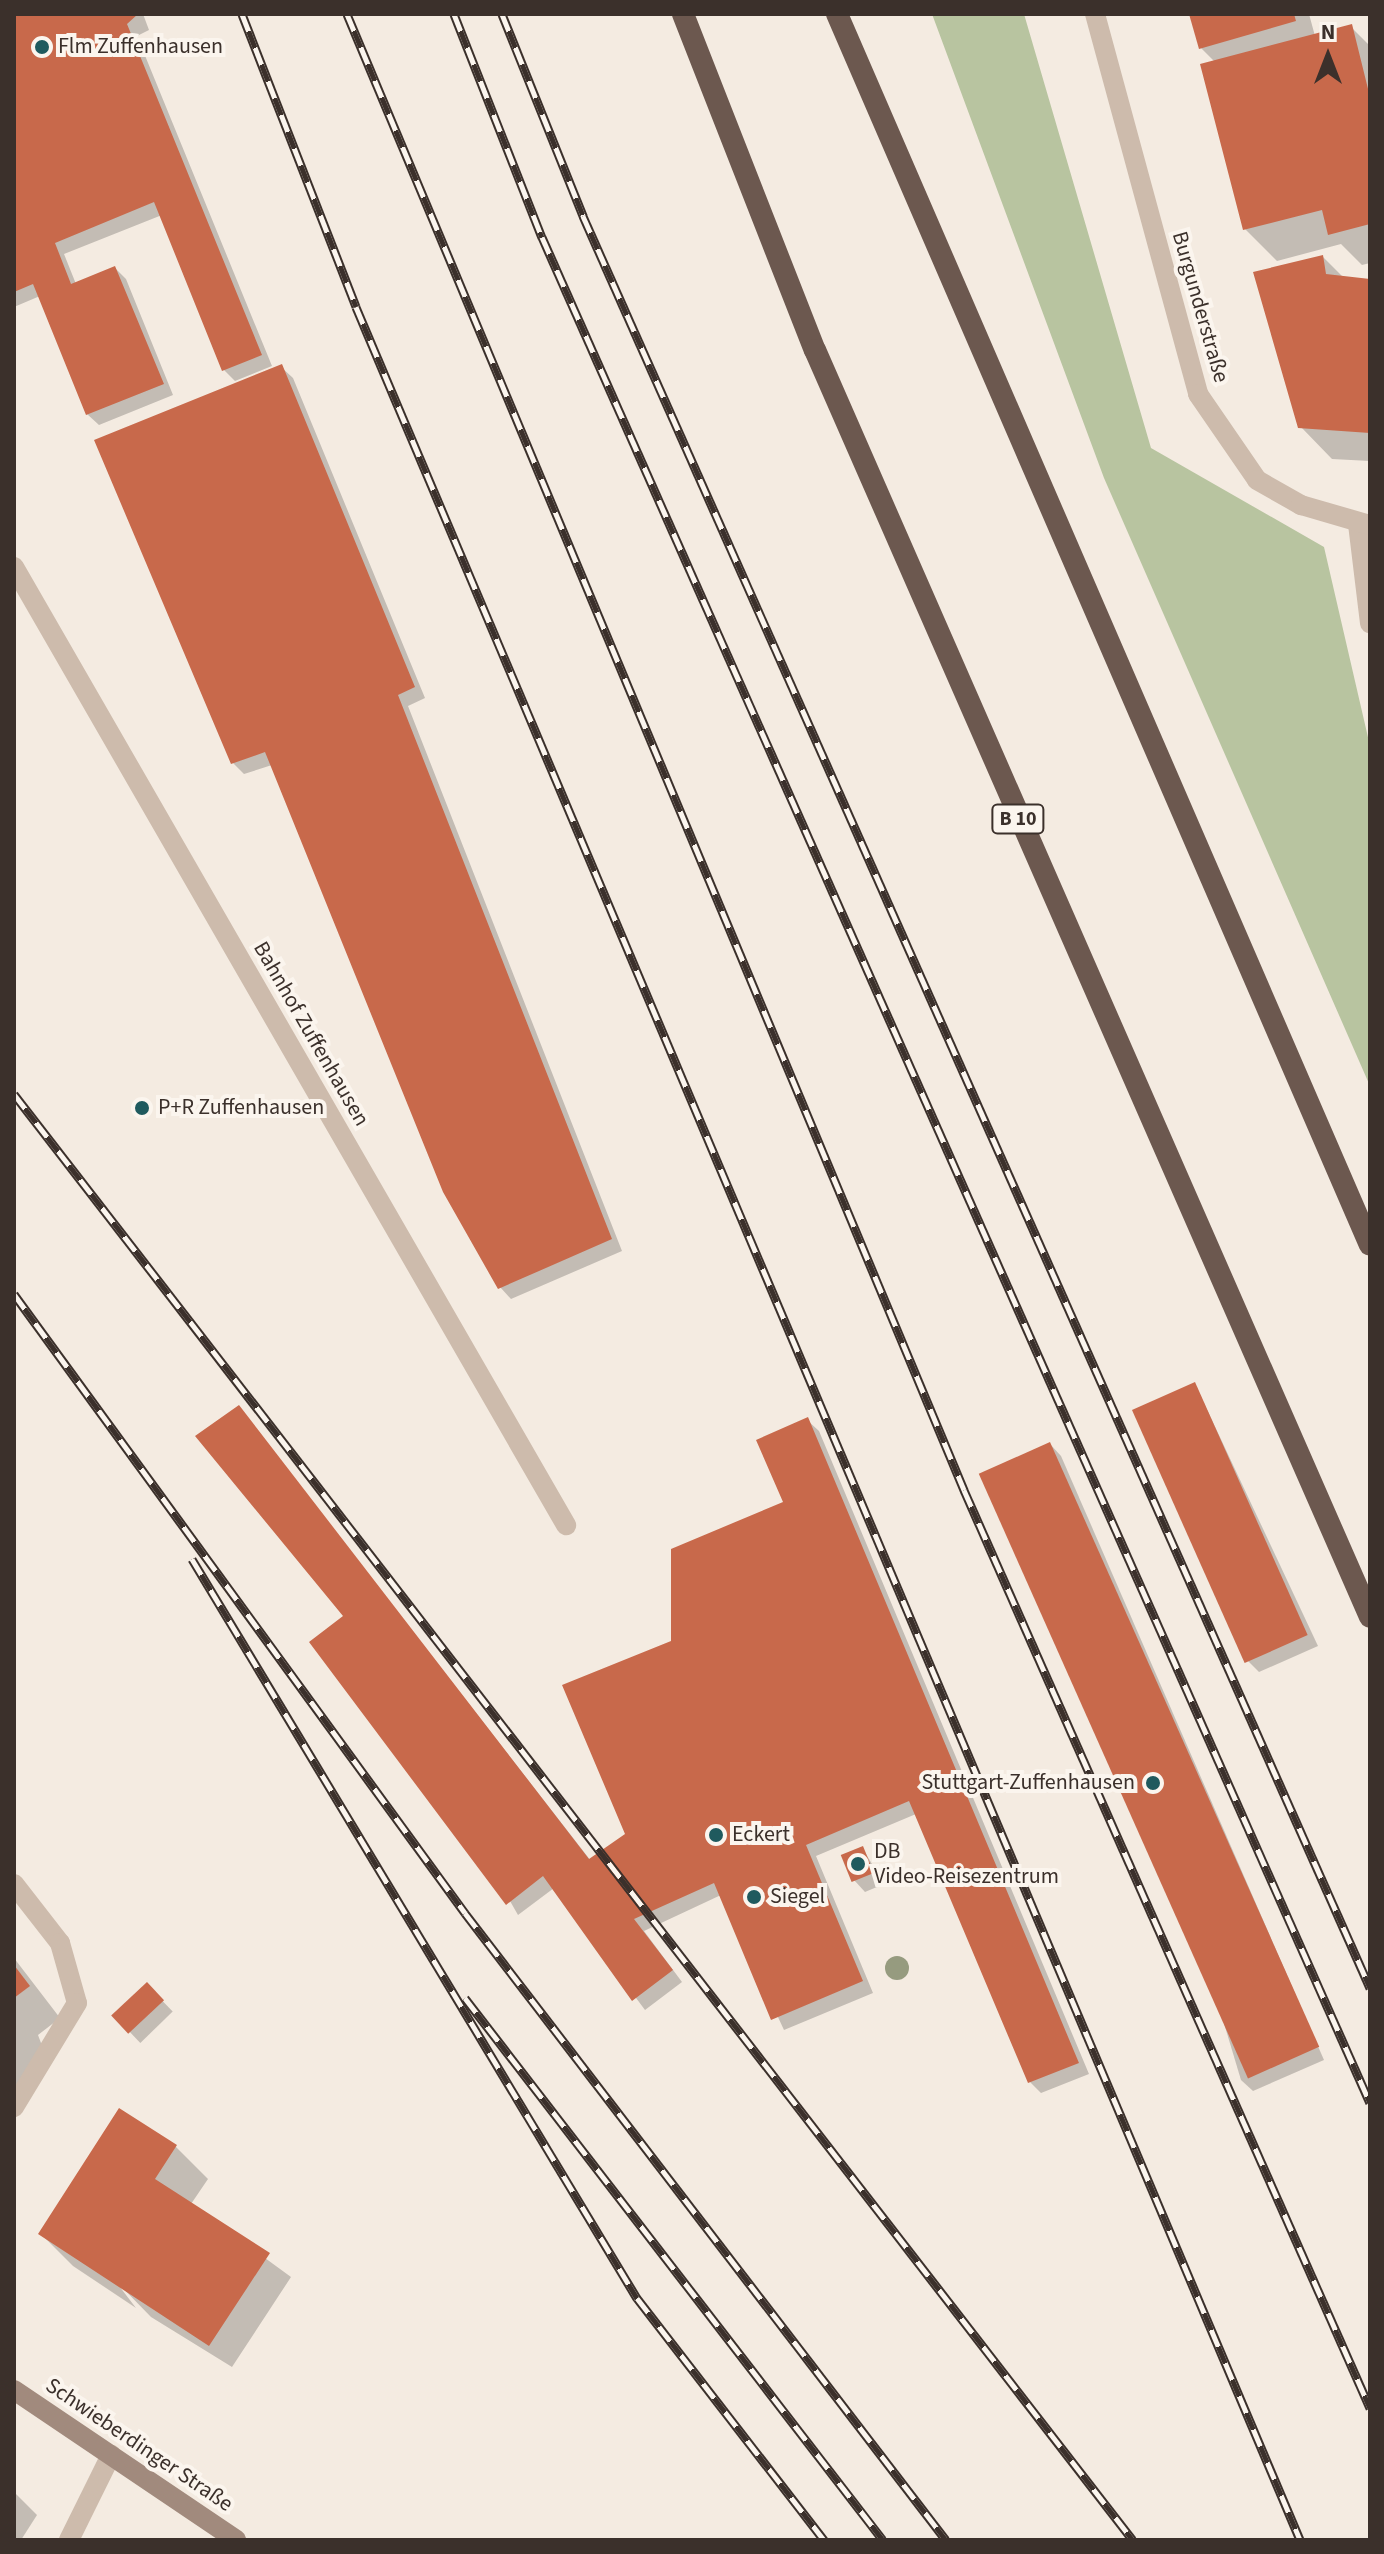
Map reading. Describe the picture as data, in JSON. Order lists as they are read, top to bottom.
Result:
{
  "streets": {
    "highway": ["B 10"],
    "main road": ["Schwieberdinger Straße"],
    "street": ["Burgunderstraße", "Bahnhof Zuffenhausen"]
  },
  "places": [
    "Flm Zuffenhausen",
    "P+R Zuffenhausen",
    "Stuttgart-Zuffenhausen",
    "Eckert",
    "DB Video-Reisezentrum",
    "Siegel"
  ],
  "north": "top"
}
